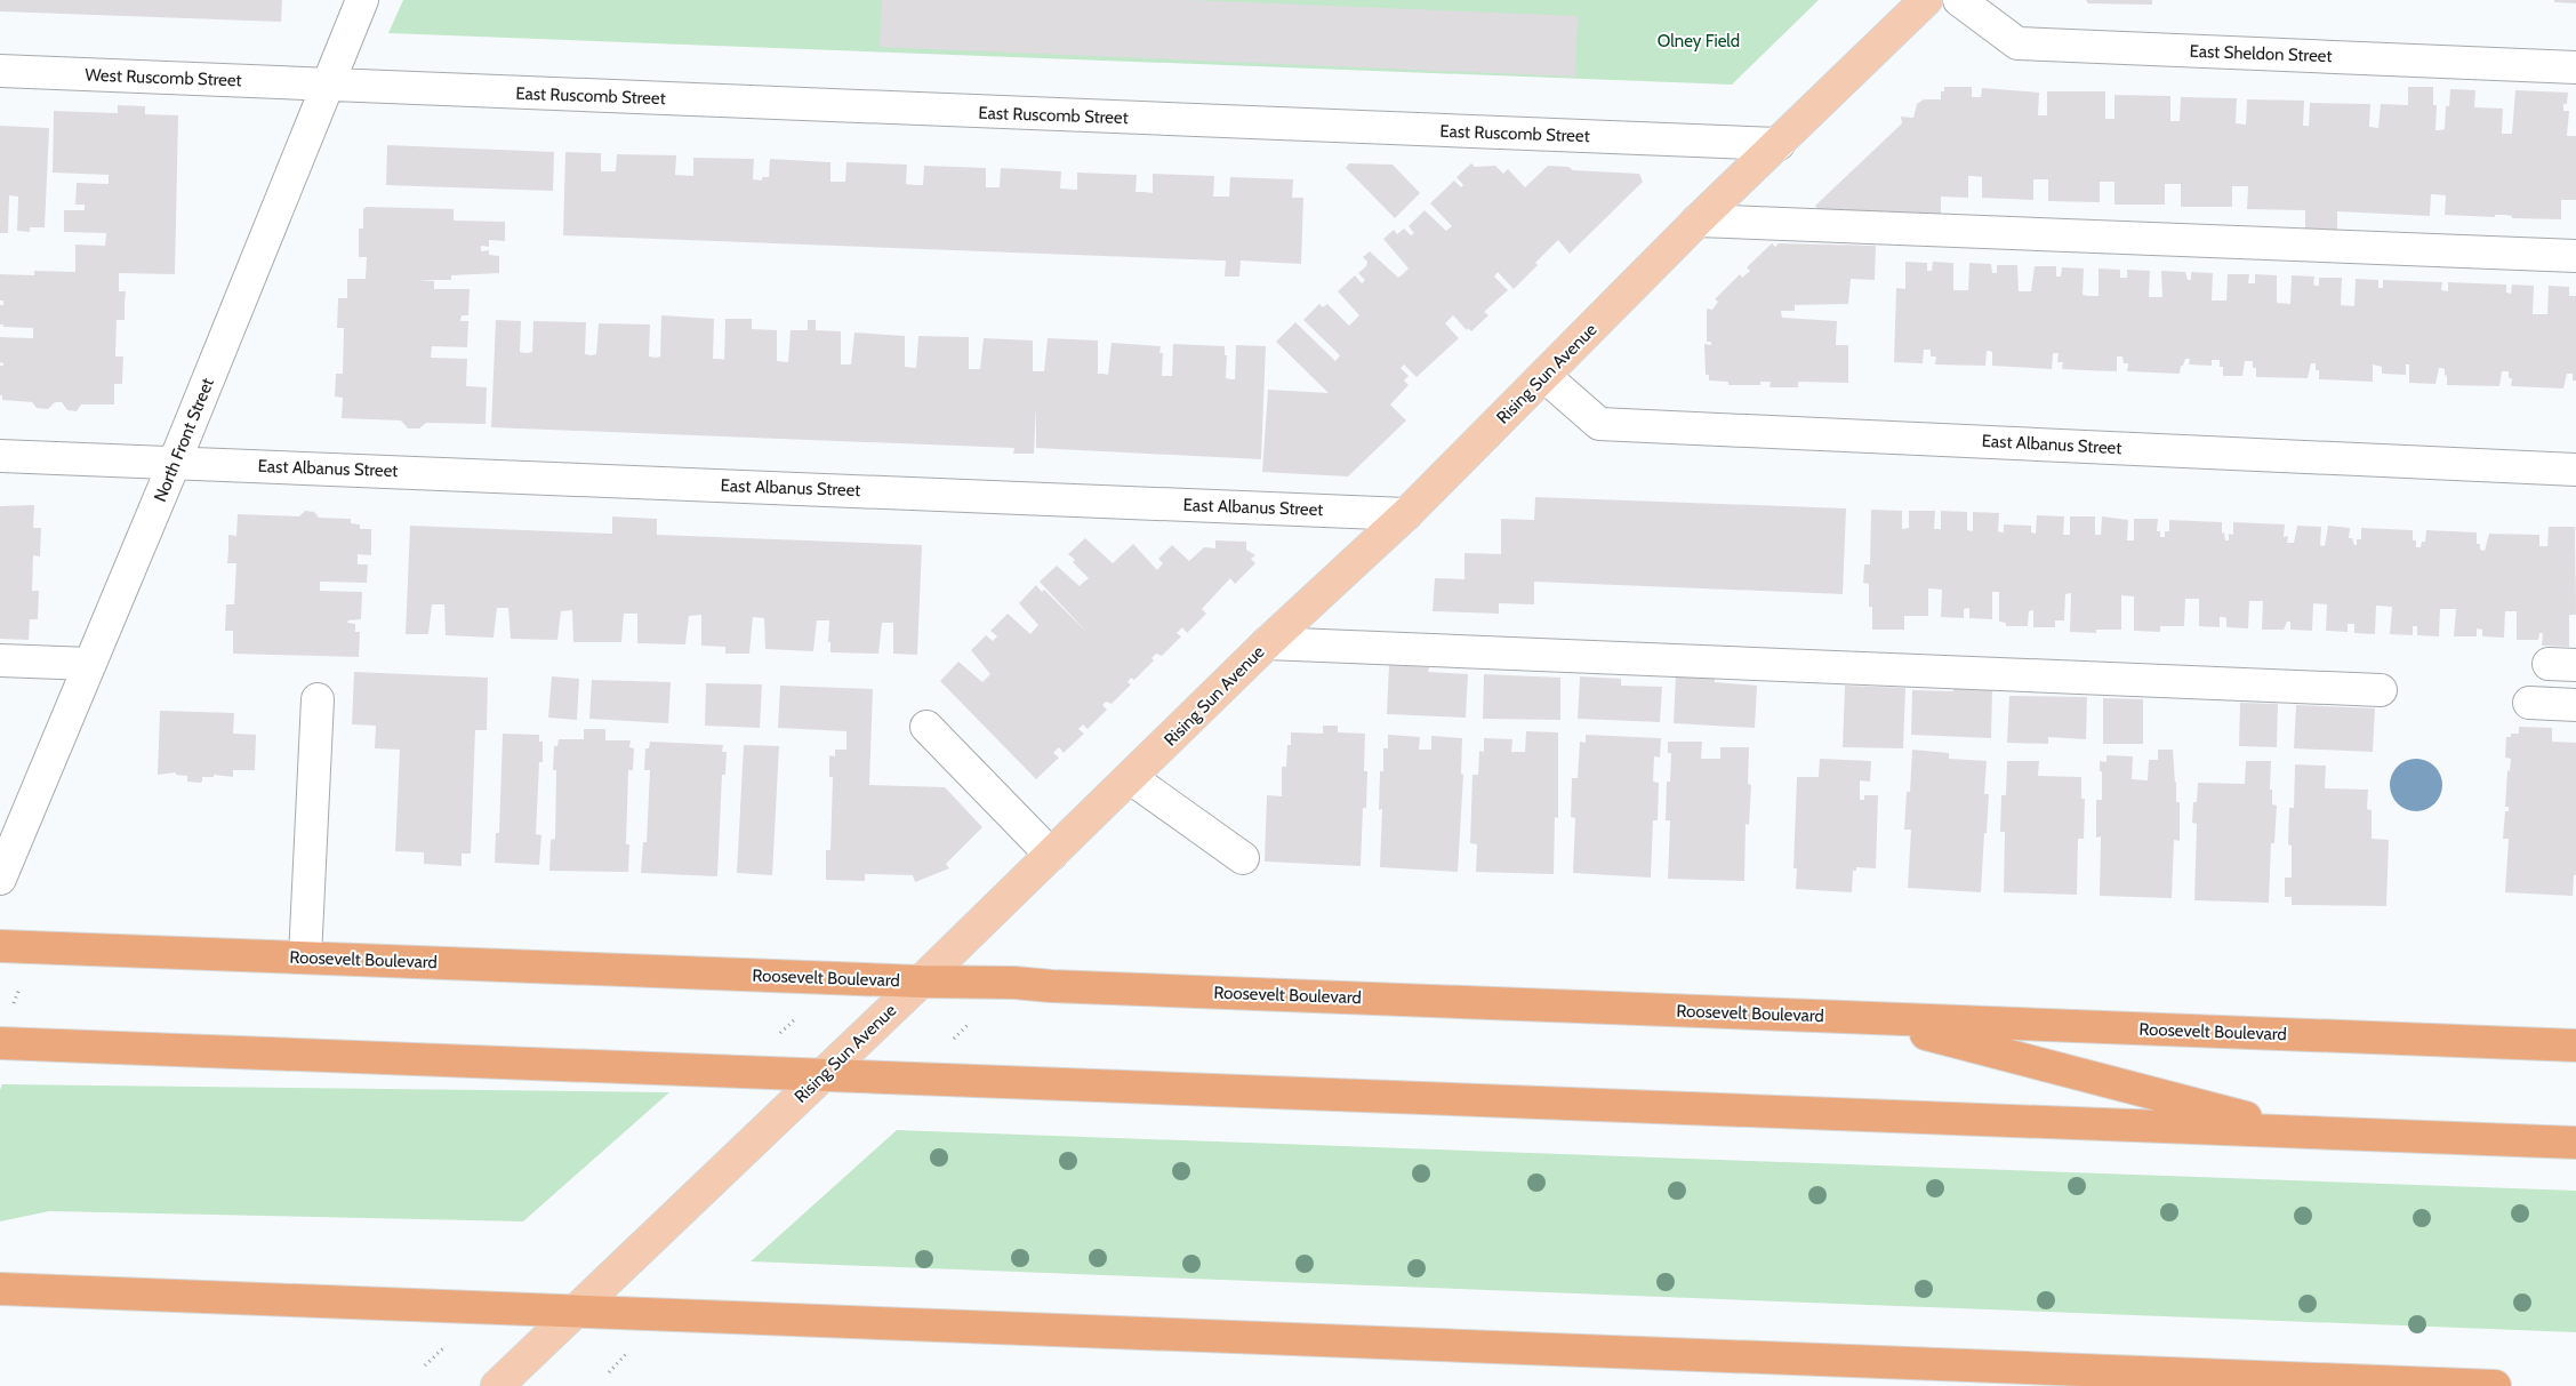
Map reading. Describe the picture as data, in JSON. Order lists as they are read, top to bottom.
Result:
{
  "streets": {
    "highway": ["Roosevelt Boulevard"],
    "main road": ["Rising Sun Avenue"],
    "street": [
      "East Sheldon Street",
      "West Ruscomb Street",
      "East Ruscomb Street",
      "North Front Street",
      "East Albanus Street"
    ]
  },
  "crossings": [
    ["West Ruscomb Street", "East Ruscomb Street"],
    ["West Ruscomb Street", "North Front Street"],
    ["East Ruscomb Street", "Rising Sun Avenue"],
    ["East Ruscomb Street", "North Front Street"],
    ["Rising Sun Avenue", "East Albanus Street"],
    ["Rising Sun Avenue", "Roosevelt Boulevard"],
    ["North Front Street", "East Albanus Street"]
  ],
  "parks": ["Olney Field"]
}
